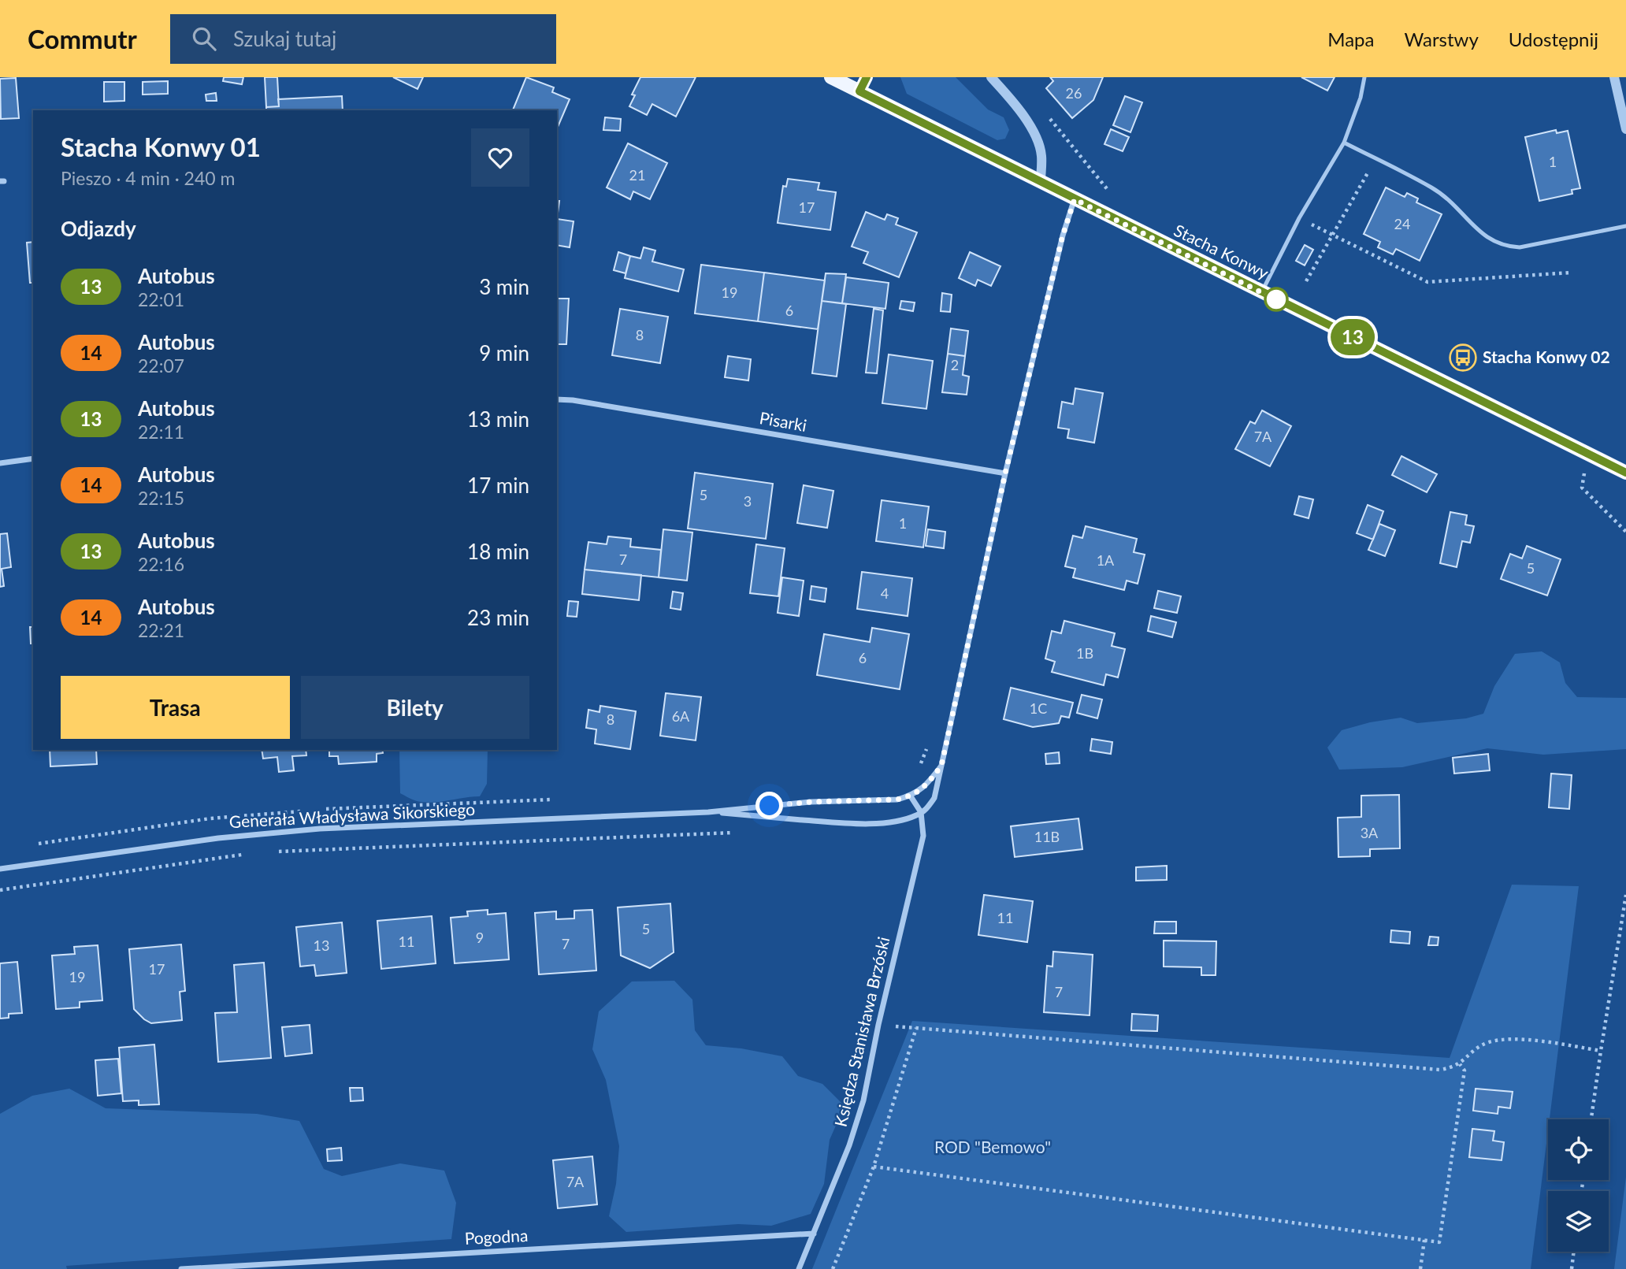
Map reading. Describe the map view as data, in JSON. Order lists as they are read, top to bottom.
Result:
{
  "streets": {
    "main road": ["Stacha Konwy"],
    "street": [
      "Pisarki",
      "Generała Władysława Sikorskiego",
      "Księdza Stanisława Brzóski",
      "Pogodna"
    ]
  },
  "crossings": [
    ["Generała Władysława Sikorskiego", "Księdza Stanisława Brzóski"],
    ["Księdza Stanisława Brzóski", "Pogodna"]
  ],
  "parks": ["ROD \"Bemowo\""],
  "places": {
    "bus stop": ["Stacha Konwy 02"]
  },
  "lines": ["bus line 13"],
  "house_numbers": [
    "26",
    "1",
    "21",
    "17",
    "24",
    "19",
    "6",
    "8",
    "2",
    "7A",
    "5",
    "3",
    "1",
    "7",
    "1A",
    "5",
    "4",
    "1B",
    "6",
    "1C",
    "6A",
    "8",
    "3A",
    "11B",
    "11",
    "5",
    "9",
    "11",
    "7",
    "13",
    "17",
    "19",
    "7",
    "7A"
  ],
  "page": {
    "header": "Commutr",
    "search": "Szukaj tutaj",
    "nav": ["Mapa", "Warstwy", "Udostępnij"],
    "on_map": "13",
    "heading": [
      ["Stacha Konwy 01", "Pieszo · 4 min · 240 m"],
      "Odjazdy"
    ],
    "list": [
      {
        "mark": "13",
        "name": "Autobus",
        "note": "22:01",
        "value": "3 min"
      },
      {
        "mark": "14",
        "name": "Autobus",
        "note": "22:07",
        "value": "9 min"
      },
      {
        "mark": "13",
        "name": "Autobus",
        "note": "22:11",
        "value": "13 min"
      },
      {
        "mark": "14",
        "name": "Autobus",
        "note": "22:15",
        "value": "17 min"
      },
      {
        "mark": "13",
        "name": "Autobus",
        "note": "22:16",
        "value": "18 min"
      },
      {
        "mark": "14",
        "name": "Autobus",
        "note": "22:21",
        "value": "23 min"
      }
    ],
    "buttons": ["Trasa", "Bilety"]
  }
}
